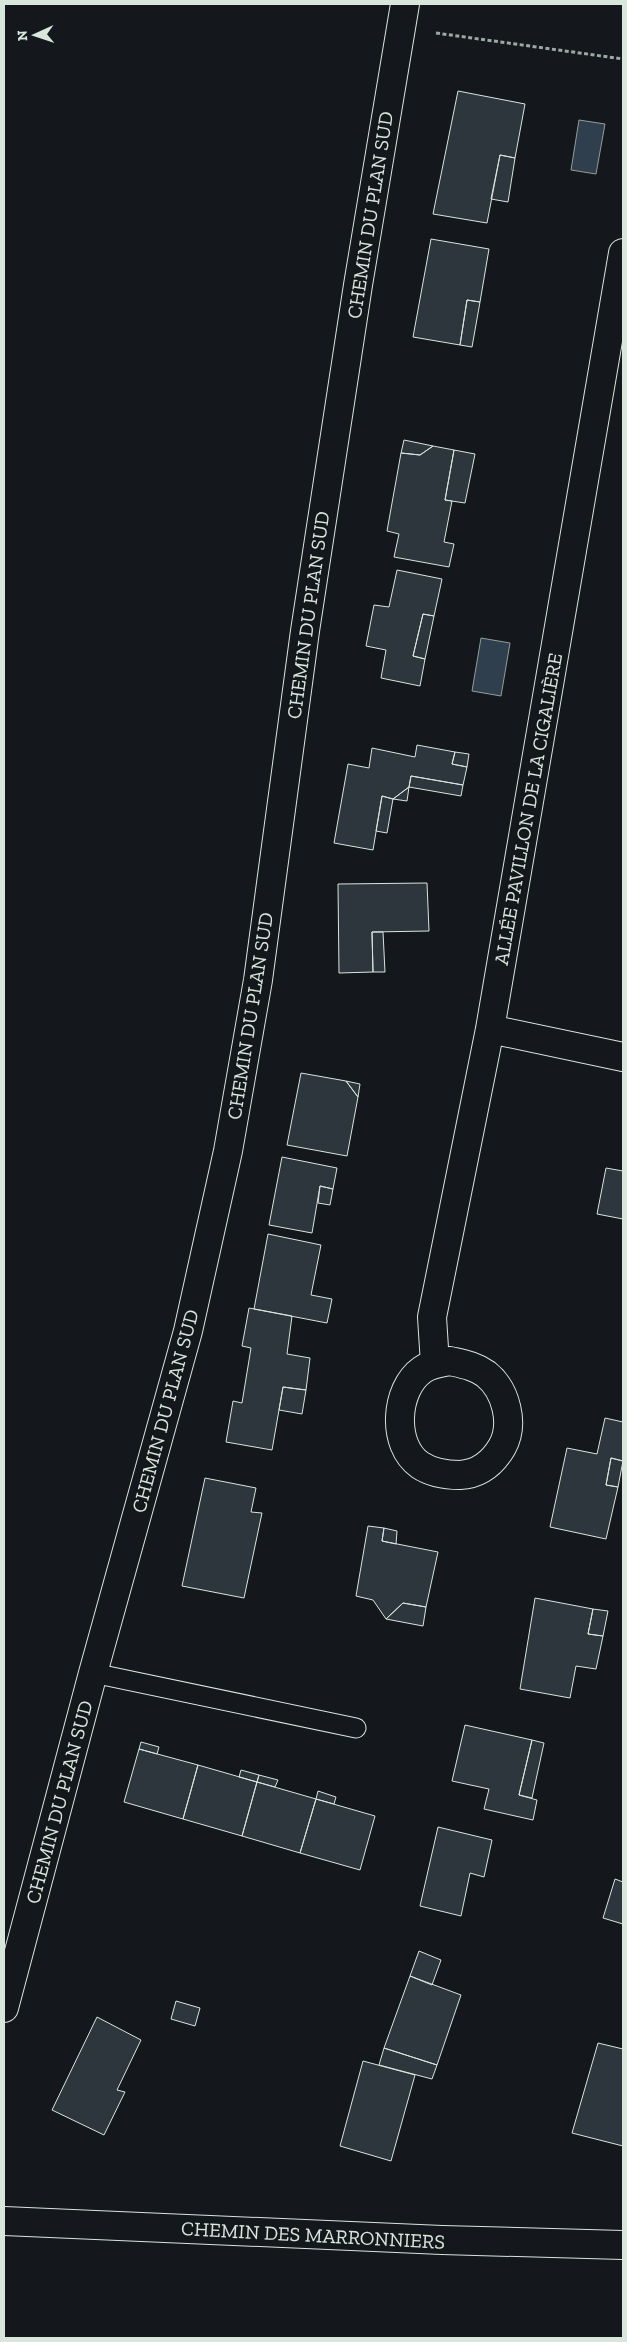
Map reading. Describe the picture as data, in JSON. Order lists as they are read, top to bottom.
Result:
{
  "streets": {
    "street": ["CHEMIN DU PLAN SUD", "ALLÉE PAVILLON DE LA CIGALIÈRE", "CHEMIN DES MARRONNIERS"]
  },
  "north": "left"
}
